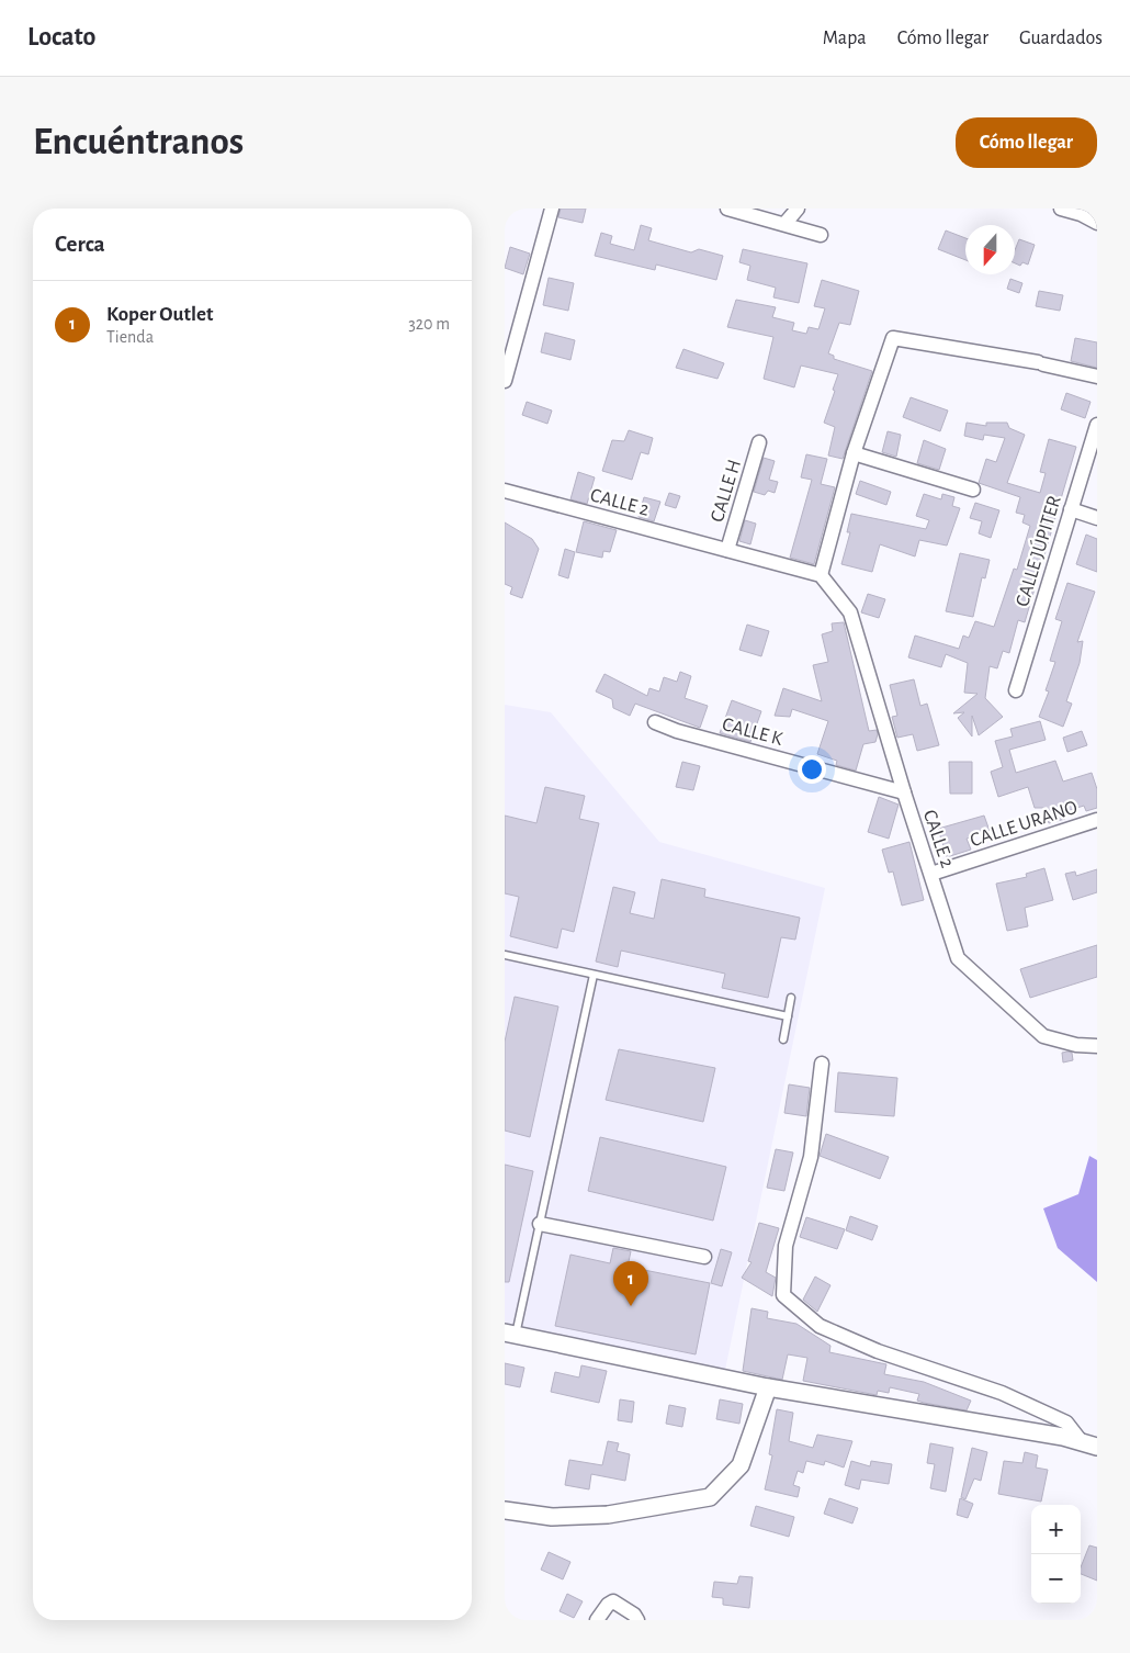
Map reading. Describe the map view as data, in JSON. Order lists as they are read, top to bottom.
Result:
{
  "streets": {
    "street": [
      "CALLE H",
      "CALLE 2",
      "CALLE JÚPITER",
      "CALLE K",
      "CALLE URANO"
    ]
  },
  "crossings": [
    ["CALLE H", "CALLE 2"],
    ["CALLE 2", "CALLE K"],
    ["CALLE 2", "CALLE URANO"]
  ],
  "north": "bottom",
  "page": {
    "header": "Locato",
    "nav": ["Mapa", "Cómo llegar", "Guardados"],
    "buttons": "Cómo llegar",
    "title": "Encuéntranos",
    "heading": "Cerca",
    "list": [
      {
        "mark": "1",
        "name": "Koper Outlet",
        "note": "Tienda",
        "value": "320 m"
      }
    ],
    "pins": "1",
    "map_buttons": ["+", "−"]
  }
}
